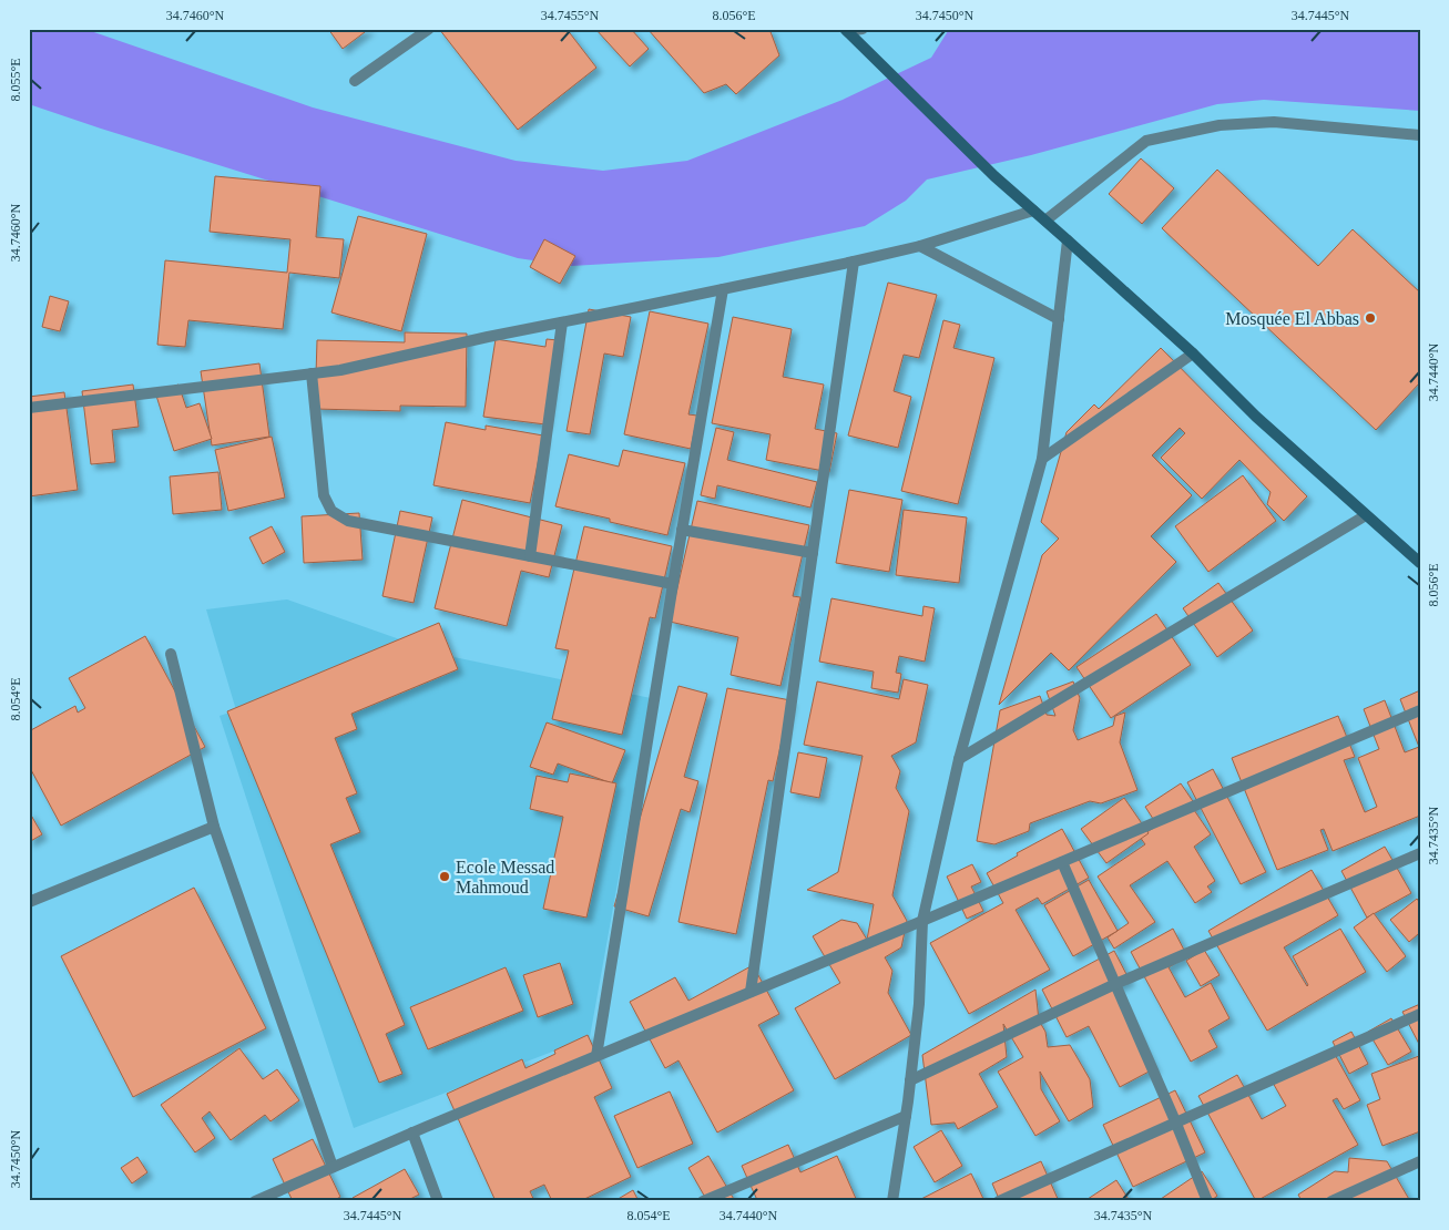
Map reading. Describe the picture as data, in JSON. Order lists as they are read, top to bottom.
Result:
{
  "places": ["Mosquée El Abbas", "Ecole Messad Mahmoud"],
  "coordinates": [
    "34.7460°N",
    "34.7455°N",
    "8.056°E",
    "34.7450°N",
    "34.7445°N",
    "8.055°E",
    "34.7440°N",
    "8.054°E",
    "34.7435°N"
  ]
}
